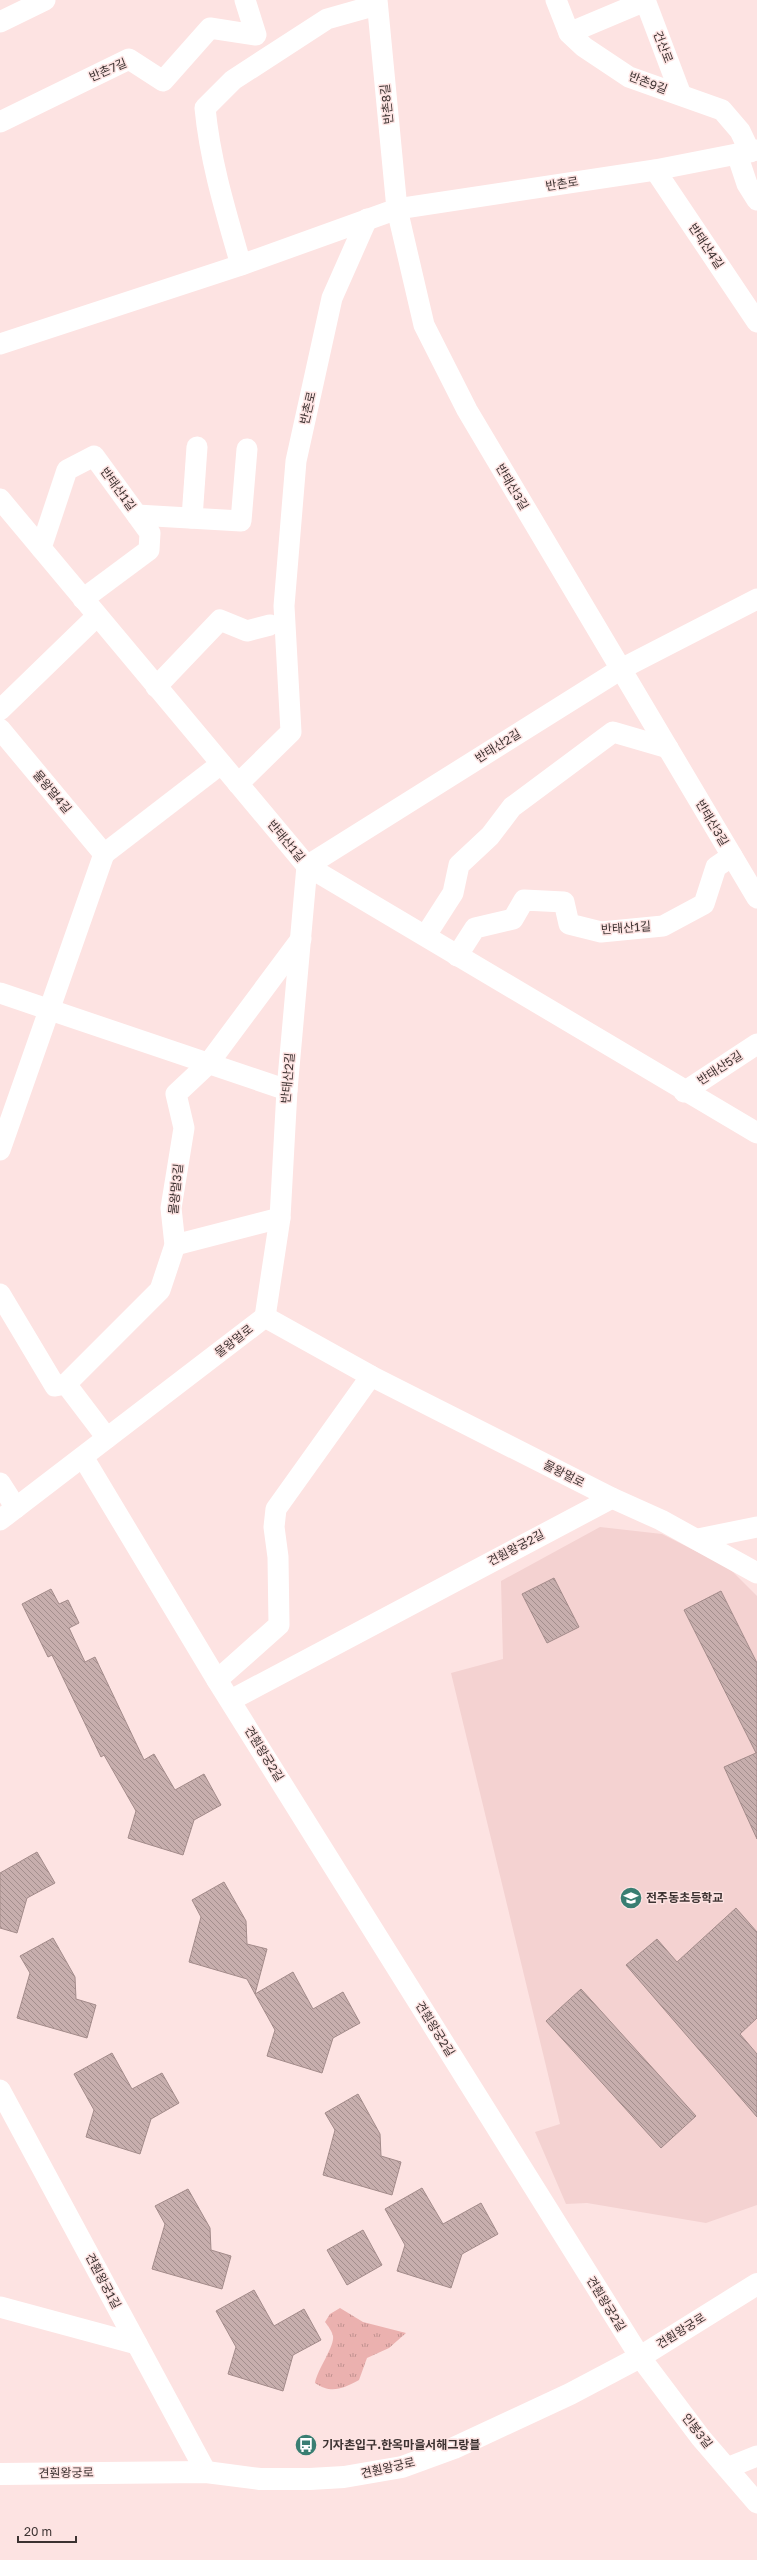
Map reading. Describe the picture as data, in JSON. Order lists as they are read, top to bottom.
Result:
{
  "streets": {
    "street": [
      "건산로",
      "반촌7길",
      "반촌9길",
      "반촌8길",
      "반촌로",
      "반태산4길",
      "반태산3길",
      "반태산1길",
      "반태산2길",
      "물왕멀4길",
      "반태산5길",
      "물왕멀3길",
      "물왕멀로",
      "견훤왕궁2길",
      "견훤왕궁1길",
      "견훤왕궁로",
      "인봉3길"
    ]
  },
  "crossings": [
    ["건산로", "반촌9길"],
    ["반촌9길", "반촌로"],
    ["반촌8길", "반촌로"],
    ["반촌8길", "반태산3길"],
    ["반촌로", "반태산4길"],
    ["반촌로", "반태산3길"],
    ["반촌로", "반태산1길"],
    ["반태산3길", "반태산1길"],
    ["반태산3길", "반태산2길"],
    ["반태산1길", "반태산2길"],
    ["반태산1길", "반태산5길"],
    ["반태산2길", "물왕멀3길"],
    ["반태산2길", "물왕멀로"],
    ["물왕멀로", "견훤왕궁2길"],
    ["견훤왕궁2길", "견훤왕궁로"],
    ["견훤왕궁2길", "인봉3길"],
    ["견훤왕궁1길", "견훤왕궁로"],
    ["견훤왕궁로", "인봉3길"]
  ],
  "places": {
    "school or university": ["전주동초등학교"],
    "bus stop": ["기자촌입구.한옥마을서해그랑블"]
  },
  "scale_bar": "20 m"
}
